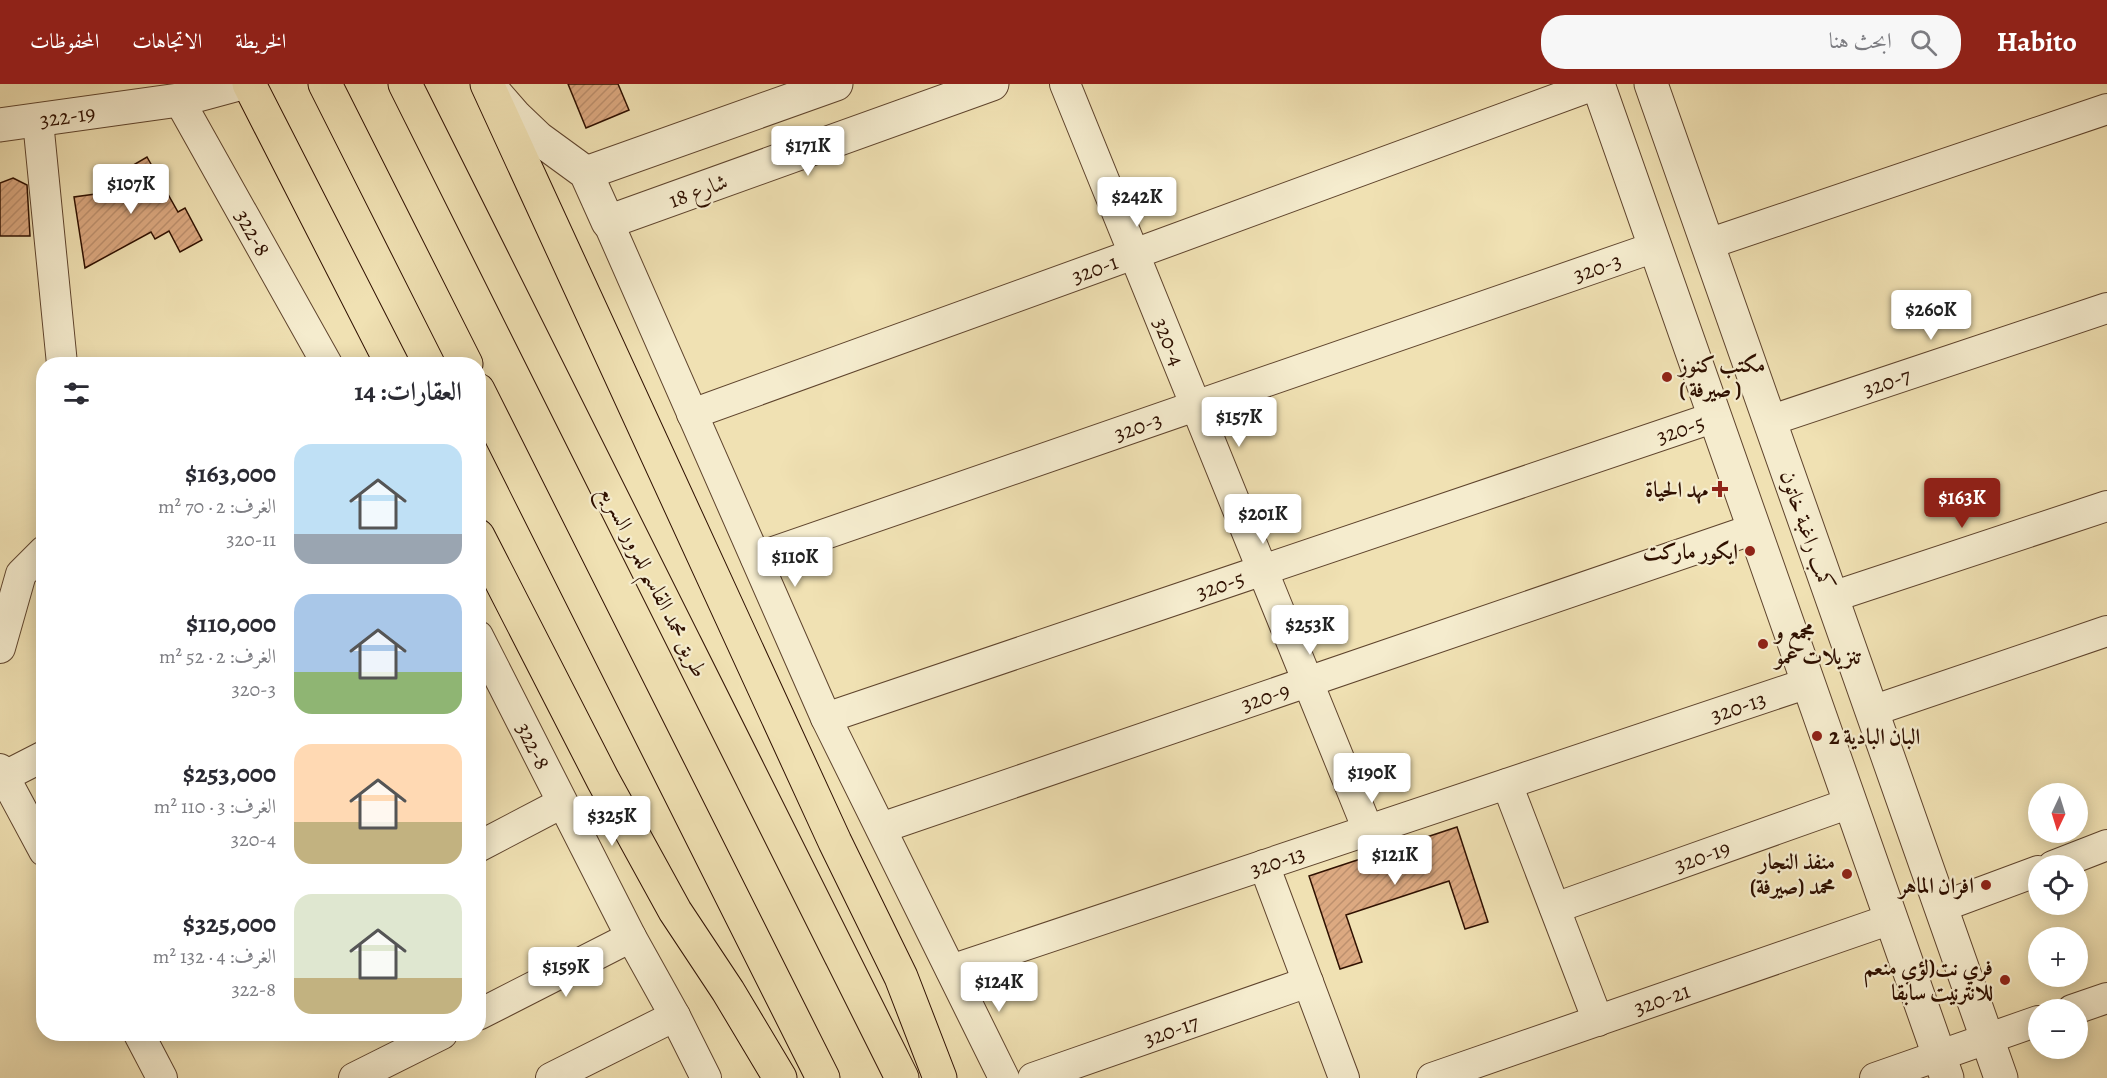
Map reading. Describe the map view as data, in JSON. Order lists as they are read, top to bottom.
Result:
{
  "streets": {
    "highway": ["طريق محمد القاسم للمرور السريع"],
    "street": [
      "322-19",
      "شارع 18",
      "322-8",
      "320-3",
      "320-1",
      "320-4",
      "320-7",
      "320-5",
      "كمب راغبة خاتون",
      "320-9",
      "320-13",
      "320-19",
      "320-21",
      "320-17"
    ]
  },
  "crossings": [
    ["322-19", "322-8"],
    ["320-3", "320-4"],
    ["320-1", "320-4"],
    ["320-4", "320-5"],
    ["320-4", "320-9"],
    ["320-4", "320-13"],
    ["320-7", "كمب راغبة خاتون"]
  ],
  "places": {
    "other": [
      "مكتب كنوز ( صيرفة )",
      "ايكور ماركت",
      "مجمع و تنزيلات عمو",
      "البان البادية 2",
      "منفذ النجار محمد (صيرفة)",
      "افران الماهر",
      "فري نت(لؤي منعم للانترنيت سابقا"
    ],
    "health": ["مهد الحياة"]
  },
  "north": "bottom",
  "page": {
    "header": "Habito",
    "search": "ابحث هنا",
    "nav": ["الخريطة", "الاتجاهات", "المحفوظات"],
    "price": [
      "$171K",
      "$107K",
      "$242K",
      "$260K",
      "$157K",
      "$163K",
      "$201K",
      "$110K",
      "$253K",
      "$190K",
      "$325K",
      "$121K",
      "$159K",
      "$124K"
    ],
    "heading": "العقارات: 14",
    "list": [
      {
        "name": "$163,000",
        "note": "الغرف: 2 · 70 m² · 320-11"
      },
      {
        "name": "$110,000",
        "note": "الغرف: 2 · 52 m² · 320-3"
      },
      {
        "name": "$253,000",
        "note": "الغرف: 3 · 110 m² · 320-4"
      },
      {
        "name": "$325,000",
        "note": "الغرف: 4 · 132 m² · 322-8"
      }
    ],
    "map_buttons": ["+", "−"]
  }
}
